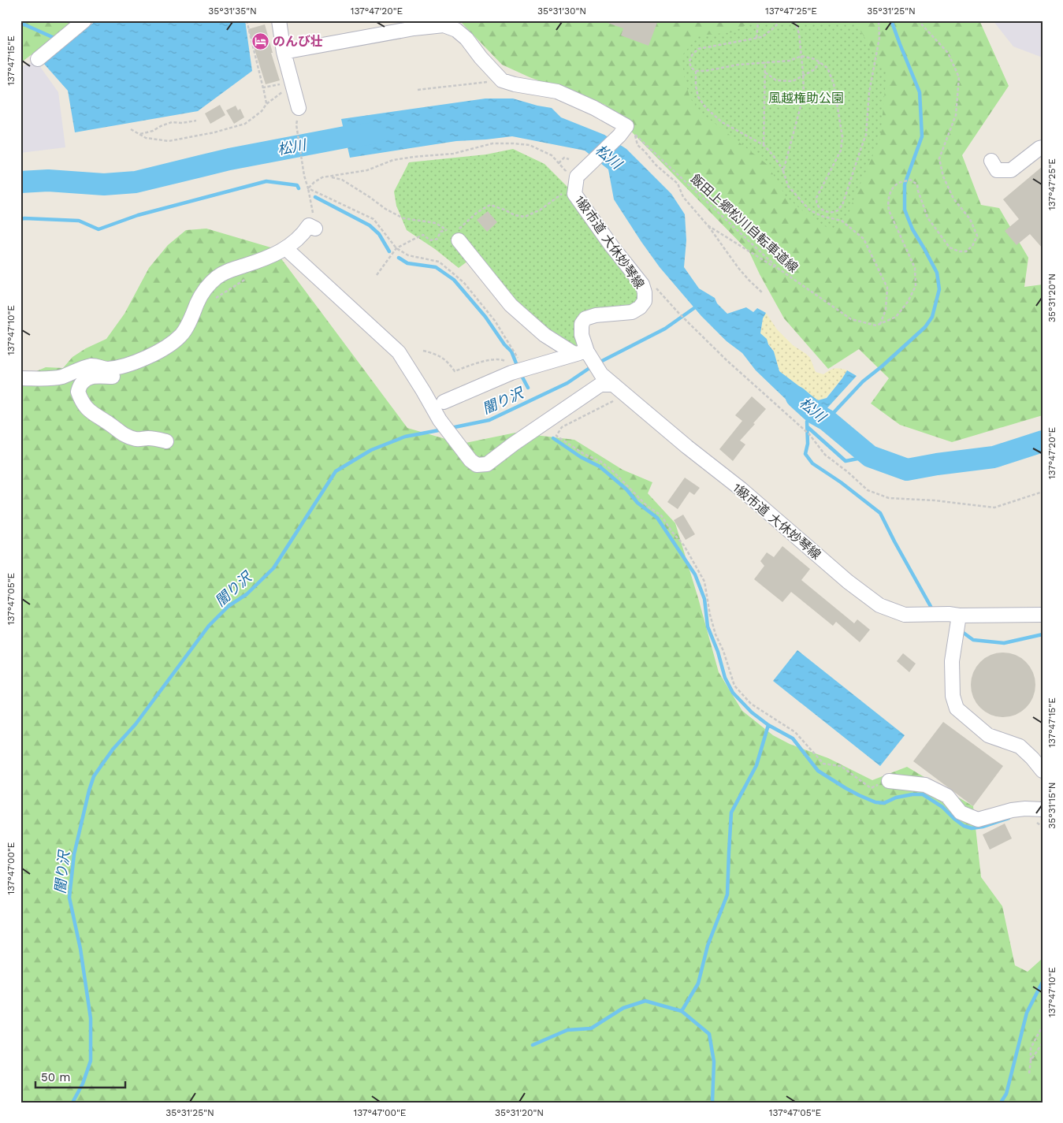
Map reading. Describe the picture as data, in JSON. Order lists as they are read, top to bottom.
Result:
{
  "streets": {
    "street": ["1級市道 大休妙琴線"],
    "path": ["飯田上郷松川自転車道線"]
  },
  "crossings": [
    ["飯田上郷松川自転車道線", "1級市道 大休妙琴線"]
  ],
  "water": ["松川", "闇り沢"],
  "parks": ["風越権助公園"],
  "places": {
    "hotel": ["のんび壮"]
  },
  "scale_bar": "50 m",
  "coordinates": [
    "35°31'35\"N",
    "137°47'20\"E",
    "35°31'30\"N",
    "137°47'25\"E",
    "35°31'25\"N",
    "137°47'15\"E",
    "35°31'20\"N",
    "137°47'10\"E",
    "137°47'05\"E",
    "35°31'15\"N",
    "137°47'00\"E"
  ]
}
